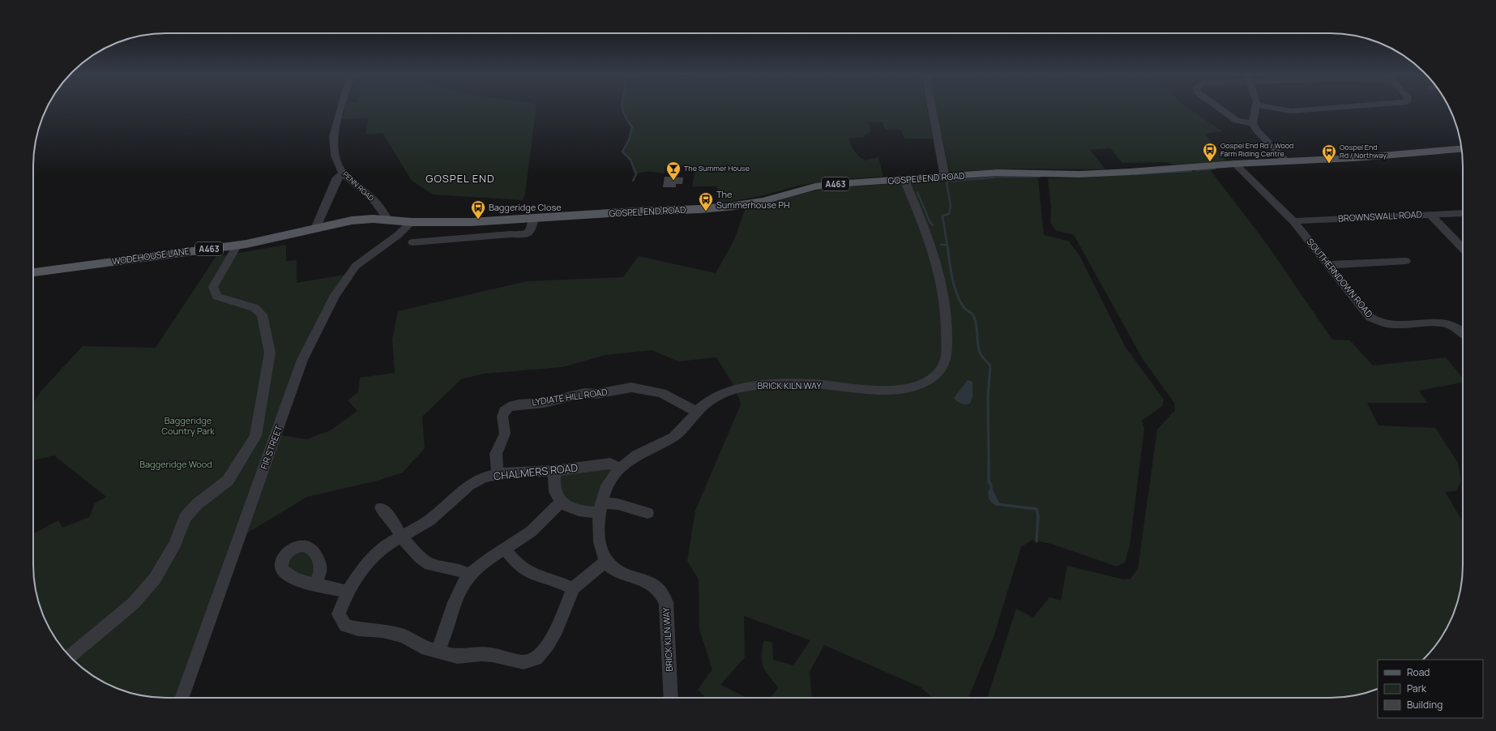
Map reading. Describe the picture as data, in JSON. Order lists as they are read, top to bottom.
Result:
{
  "streets": {
    "main road": ["GOSPEL END ROAD", "A463", "WODEHOUSE LANE"],
    "street": [
      "PENN ROAD",
      "BROWNSWALL ROAD",
      "SOUTHERNDOWN ROAD",
      "BRICK KILN WAY",
      "LYDIATE HILL ROAD",
      "FIR STREET",
      "CHALMERS ROAD"
    ]
  },
  "crossings": [
    ["GOSPEL END ROAD", "PENN ROAD"],
    ["GOSPEL END ROAD", "WODEHOUSE LANE"],
    ["GOSPEL END ROAD", "SOUTHERNDOWN ROAD"],
    ["GOSPEL END ROAD", "BRICK KILN WAY"],
    ["GOSPEL END ROAD", "FIR STREET"],
    ["PENN ROAD", "WODEHOUSE LANE"],
    ["BROWNSWALL ROAD", "SOUTHERNDOWN ROAD"],
    ["BRICK KILN WAY", "LYDIATE HILL ROAD"],
    ["BRICK KILN WAY", "CHALMERS ROAD"],
    ["LYDIATE HILL ROAD", "CHALMERS ROAD"]
  ],
  "districts": ["GOSPEL END"],
  "parks": ["Baggeridge Country Park", "Baggeridge Wood"],
  "places": {
    "bus stop": [
      "Gospel End Rd / Wood Farm Riding Centre",
      "Gospel End Rd / Northway",
      "The Summerhouse PH",
      "Baggeridge Close"
    ],
    "bar": ["The Summer House"]
  },
  "legend": ["Road", "Park", "Building"]
}
